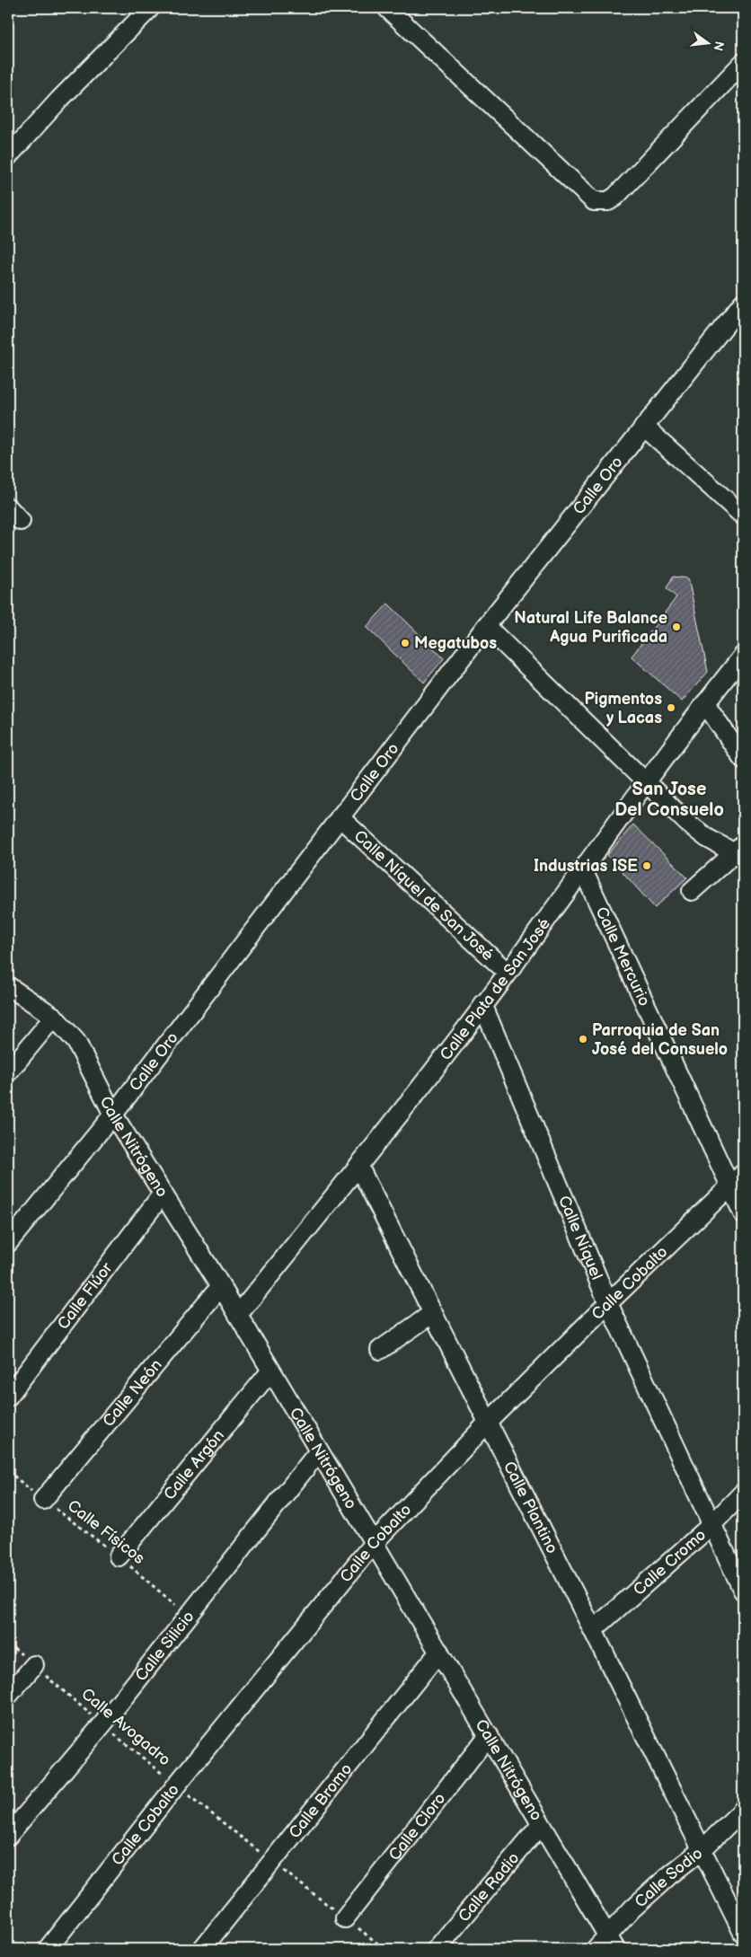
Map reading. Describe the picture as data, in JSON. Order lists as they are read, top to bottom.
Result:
{
  "streets": {
    "street": [
      "Calle Oro",
      "Calle Níquel de San José",
      "Calle Mercurio",
      "Calle Plata de San José",
      "Calle Nitrógeno",
      "Calle Níquel",
      "Calle Cobalto",
      "Calle Flúor",
      "Calle Neón",
      "Calle Argón",
      "Calle Plantino",
      "Calle Cromo",
      "Calle Silicio",
      "Calle Bromo",
      "Calle Cloro",
      "Calle Sodio",
      "Calle Radio"
    ],
    "path": ["Calle Físicos", "Calle Avogadro"]
  },
  "crossings": [
    ["Calle Oro", "Calle Níquel de San José"],
    ["Calle Oro", "Calle Nitrógeno"],
    ["Calle Níquel de San José", "Calle Plata de San José"],
    ["Calle Mercurio", "Calle Plata de San José"],
    ["Calle Mercurio", "Calle Cobalto"],
    ["Calle Plata de San José", "Calle Nitrógeno"],
    ["Calle Plata de San José", "Calle Níquel"],
    ["Calle Plata de San José", "Calle Plantino"],
    ["Calle Nitrógeno", "Calle Cobalto"],
    ["Calle Nitrógeno", "Calle Flúor"],
    ["Calle Nitrógeno", "Calle Neón"],
    ["Calle Nitrógeno", "Calle Argón"],
    ["Calle Nitrógeno", "Calle Silicio"],
    ["Calle Nitrógeno", "Calle Bromo"],
    ["Calle Nitrógeno", "Calle Cloro"],
    ["Calle Nitrógeno", "Calle Sodio"],
    ["Calle Nitrógeno", "Calle Radio"],
    ["Calle Níquel", "Calle Cobalto"],
    ["Calle Níquel", "Calle Cromo"],
    ["Calle Cobalto", "Calle Plantino"],
    ["Calle Cobalto", "Calle Avogadro"],
    ["Calle Neón", "Calle Físicos"],
    ["Calle Argón", "Calle Físicos"],
    ["Calle Plantino", "Calle Cromo"],
    ["Calle Plantino", "Calle Sodio"],
    ["Calle Físicos", "Calle Silicio"],
    ["Calle Silicio", "Calle Avogadro"],
    ["Calle Avogadro", "Calle Bromo"]
  ],
  "districts": ["San Jose Del Consuelo"],
  "places": [
    "Natural Life Balance Agua Purificada",
    "Megatubos",
    "Pigmentos y Lacas",
    "Industrias ISE",
    "Parroquia de San José del Consuelo"
  ],
  "north": "right"
}
